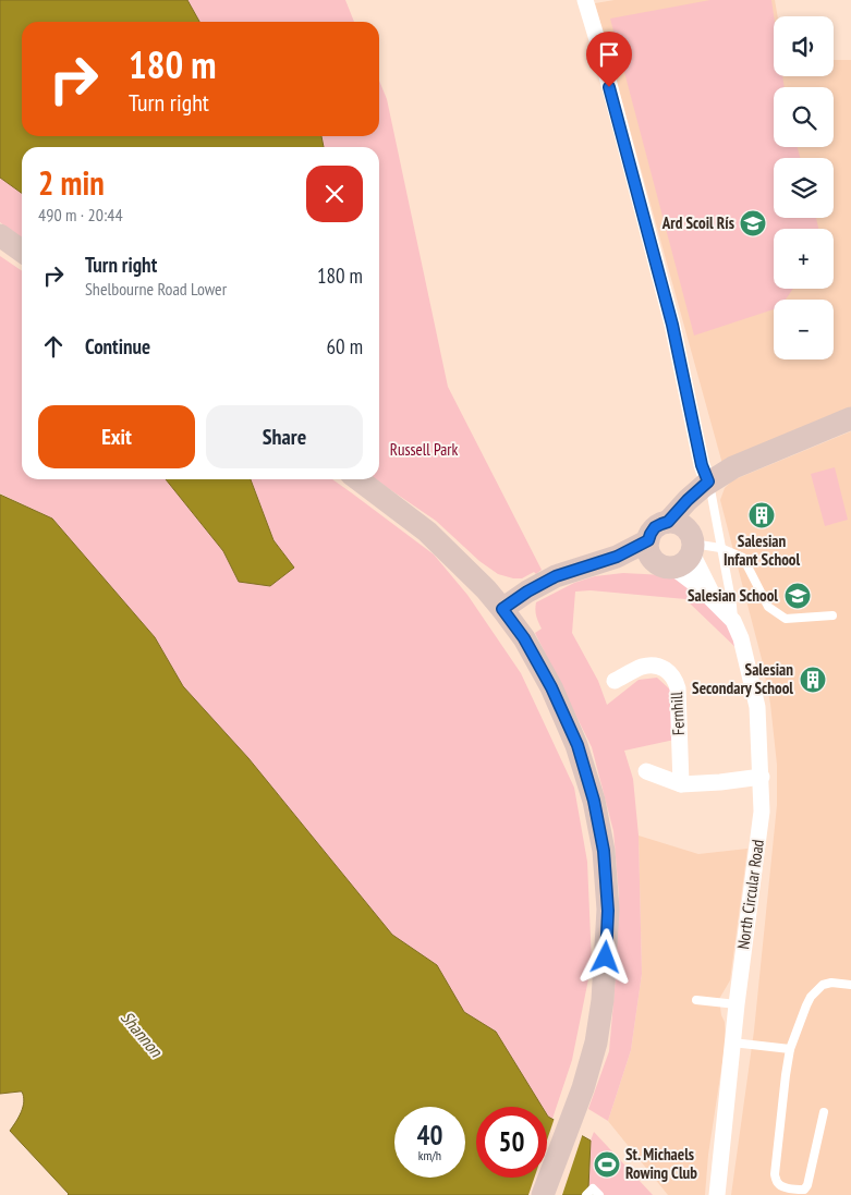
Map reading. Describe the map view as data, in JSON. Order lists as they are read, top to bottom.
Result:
{
  "streets": {
    "street": ["Fernhill", "North Circular Road"]
  },
  "water": ["Shannon"],
  "parks": ["Russell Park"],
  "places": {
    "school or university": ["Ard Scoil Rís", "Salesian School"],
    "building": ["Salesian Infant School", "Salesian Secondary School"],
    "sports": ["St. Michaels Rowing Club"]
  },
  "page": {
    "map_buttons": ["+", "−"],
    "turn": ["180 m", "Turn right"],
    "heading": ["2 min", "490 m · 20:44"],
    "list": [
      {
        "name": "Turn right",
        "note": "Shelbourne Road Lower",
        "value": "180 m"
      },
      {
        "name": "Continue",
        "value": "60 m"
      }
    ],
    "buttons": ["Exit", "Share"],
    "speed": "40 km/h",
    "limit": "50"
  }
}
